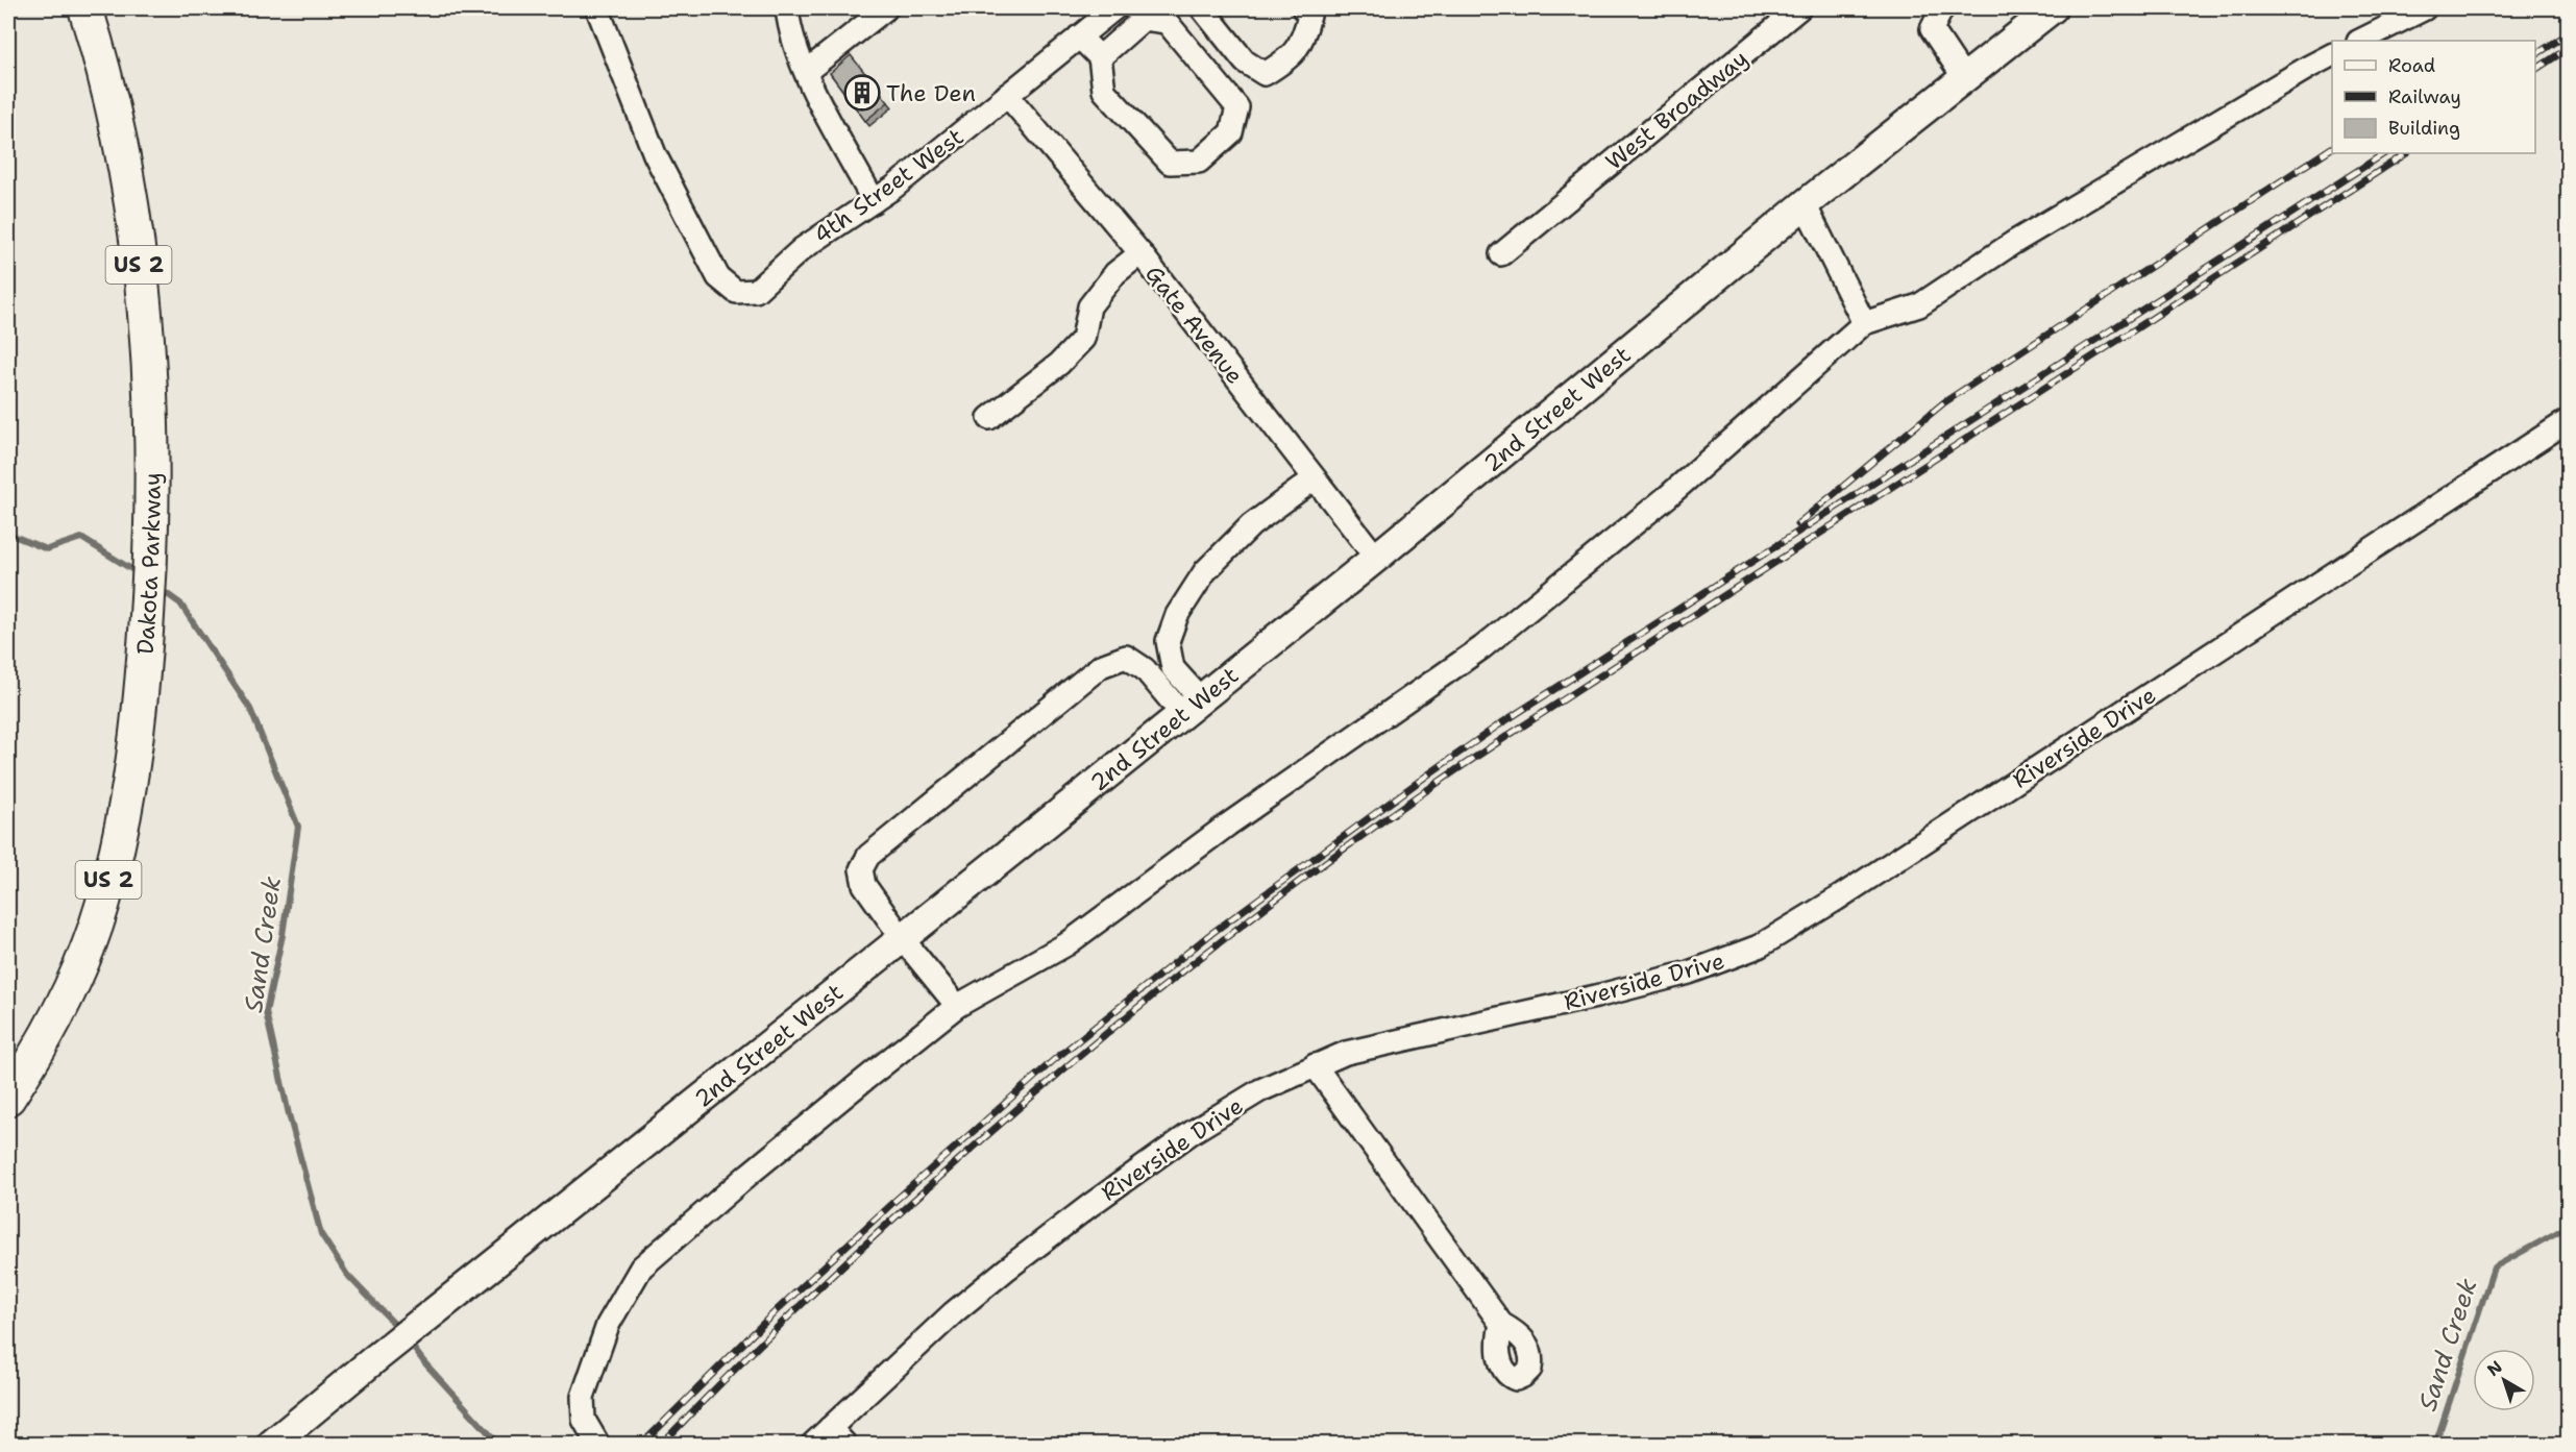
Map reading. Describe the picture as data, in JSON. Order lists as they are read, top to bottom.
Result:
{
  "streets": {
    "highway": ["US 2", "Dakota Parkway"],
    "main road": ["2nd Street West"],
    "street": [
      "West Broadway",
      "4th Street West",
      "Gate Avenue",
      "Riverside Drive"
    ]
  },
  "crossings": [
    ["4th Street West", "Gate Avenue"],
    ["Gate Avenue", "2nd Street West"]
  ],
  "water": ["Sand Creek"],
  "places": {
    "building": ["The Den"]
  },
  "legend": ["Road", "Railway", "Building"],
  "north": "top left"
}
